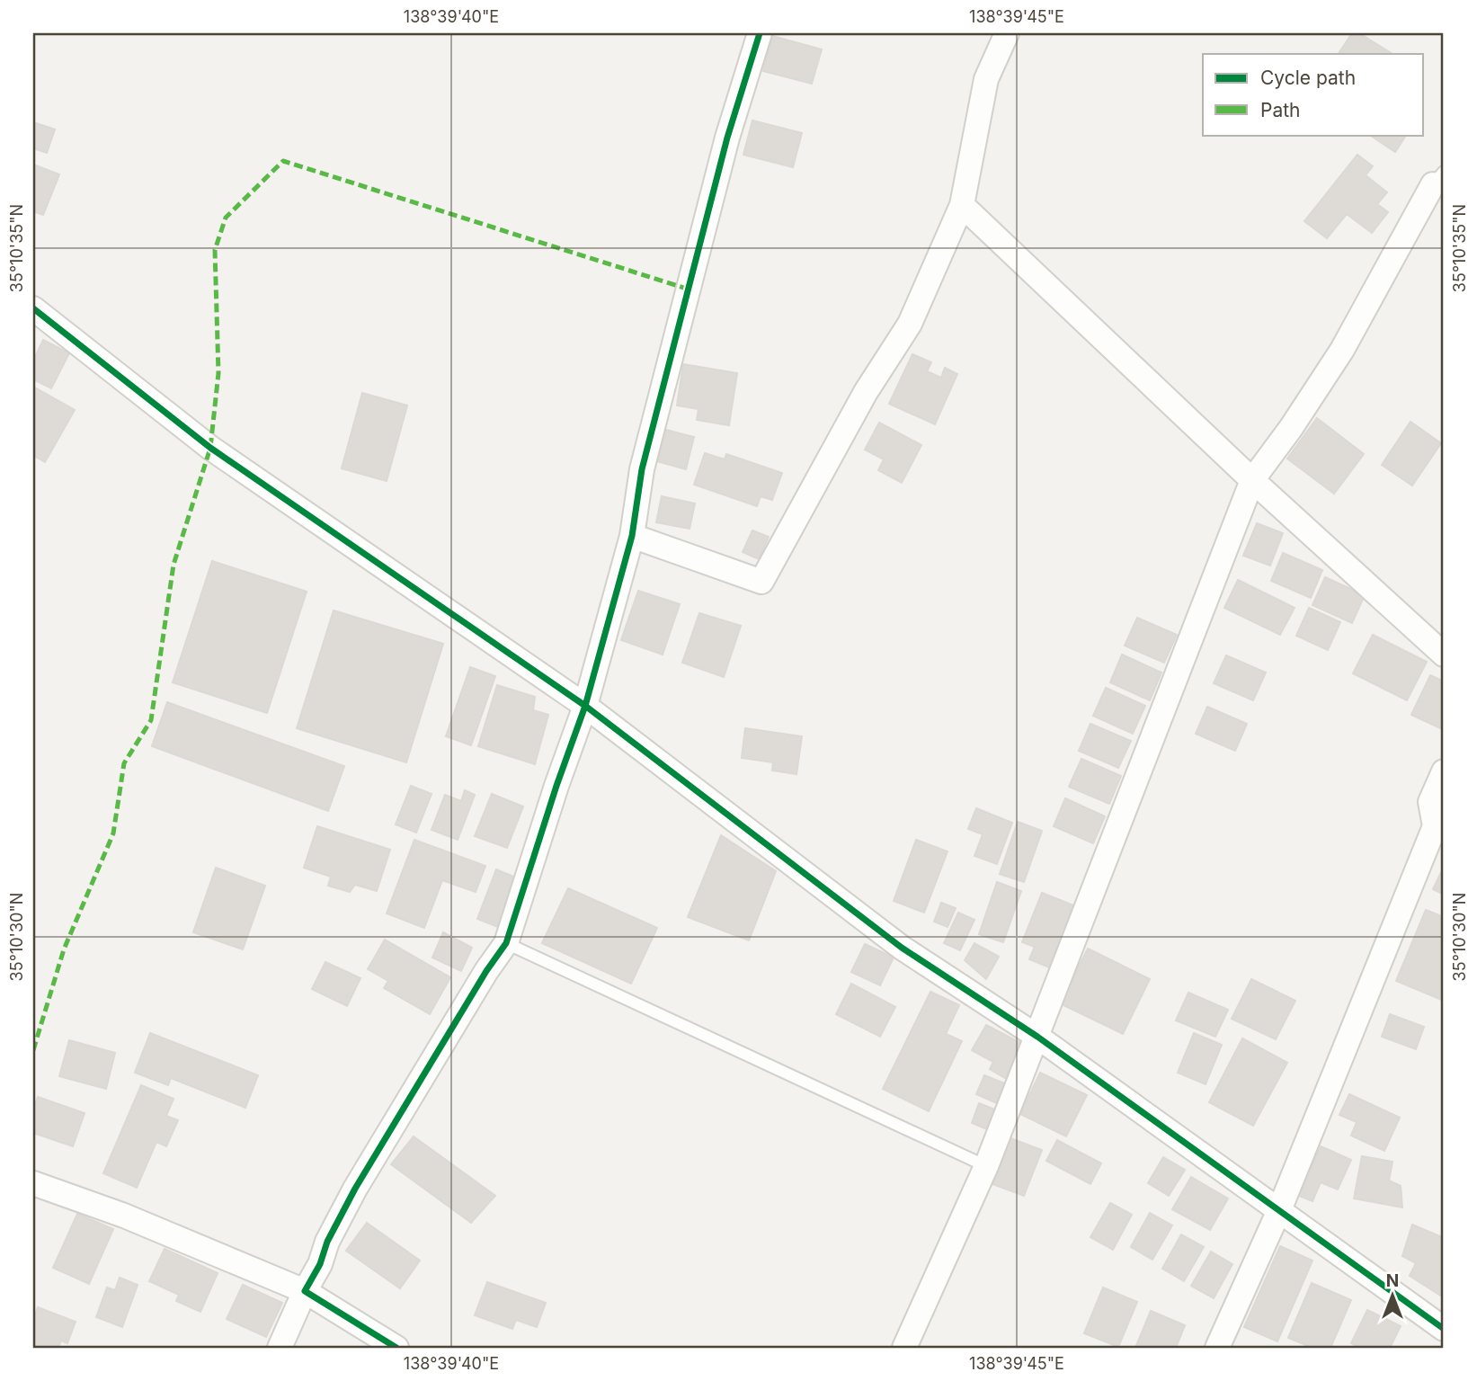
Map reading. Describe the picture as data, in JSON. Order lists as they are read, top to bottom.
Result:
{
  "legend": ["Cycle path", "Path"],
  "north": "top",
  "coordinates": [
    "138°39'40\"E",
    "138°39'45\"E",
    "35°10'35\"N",
    "35°10'30\"N"
  ]
}
